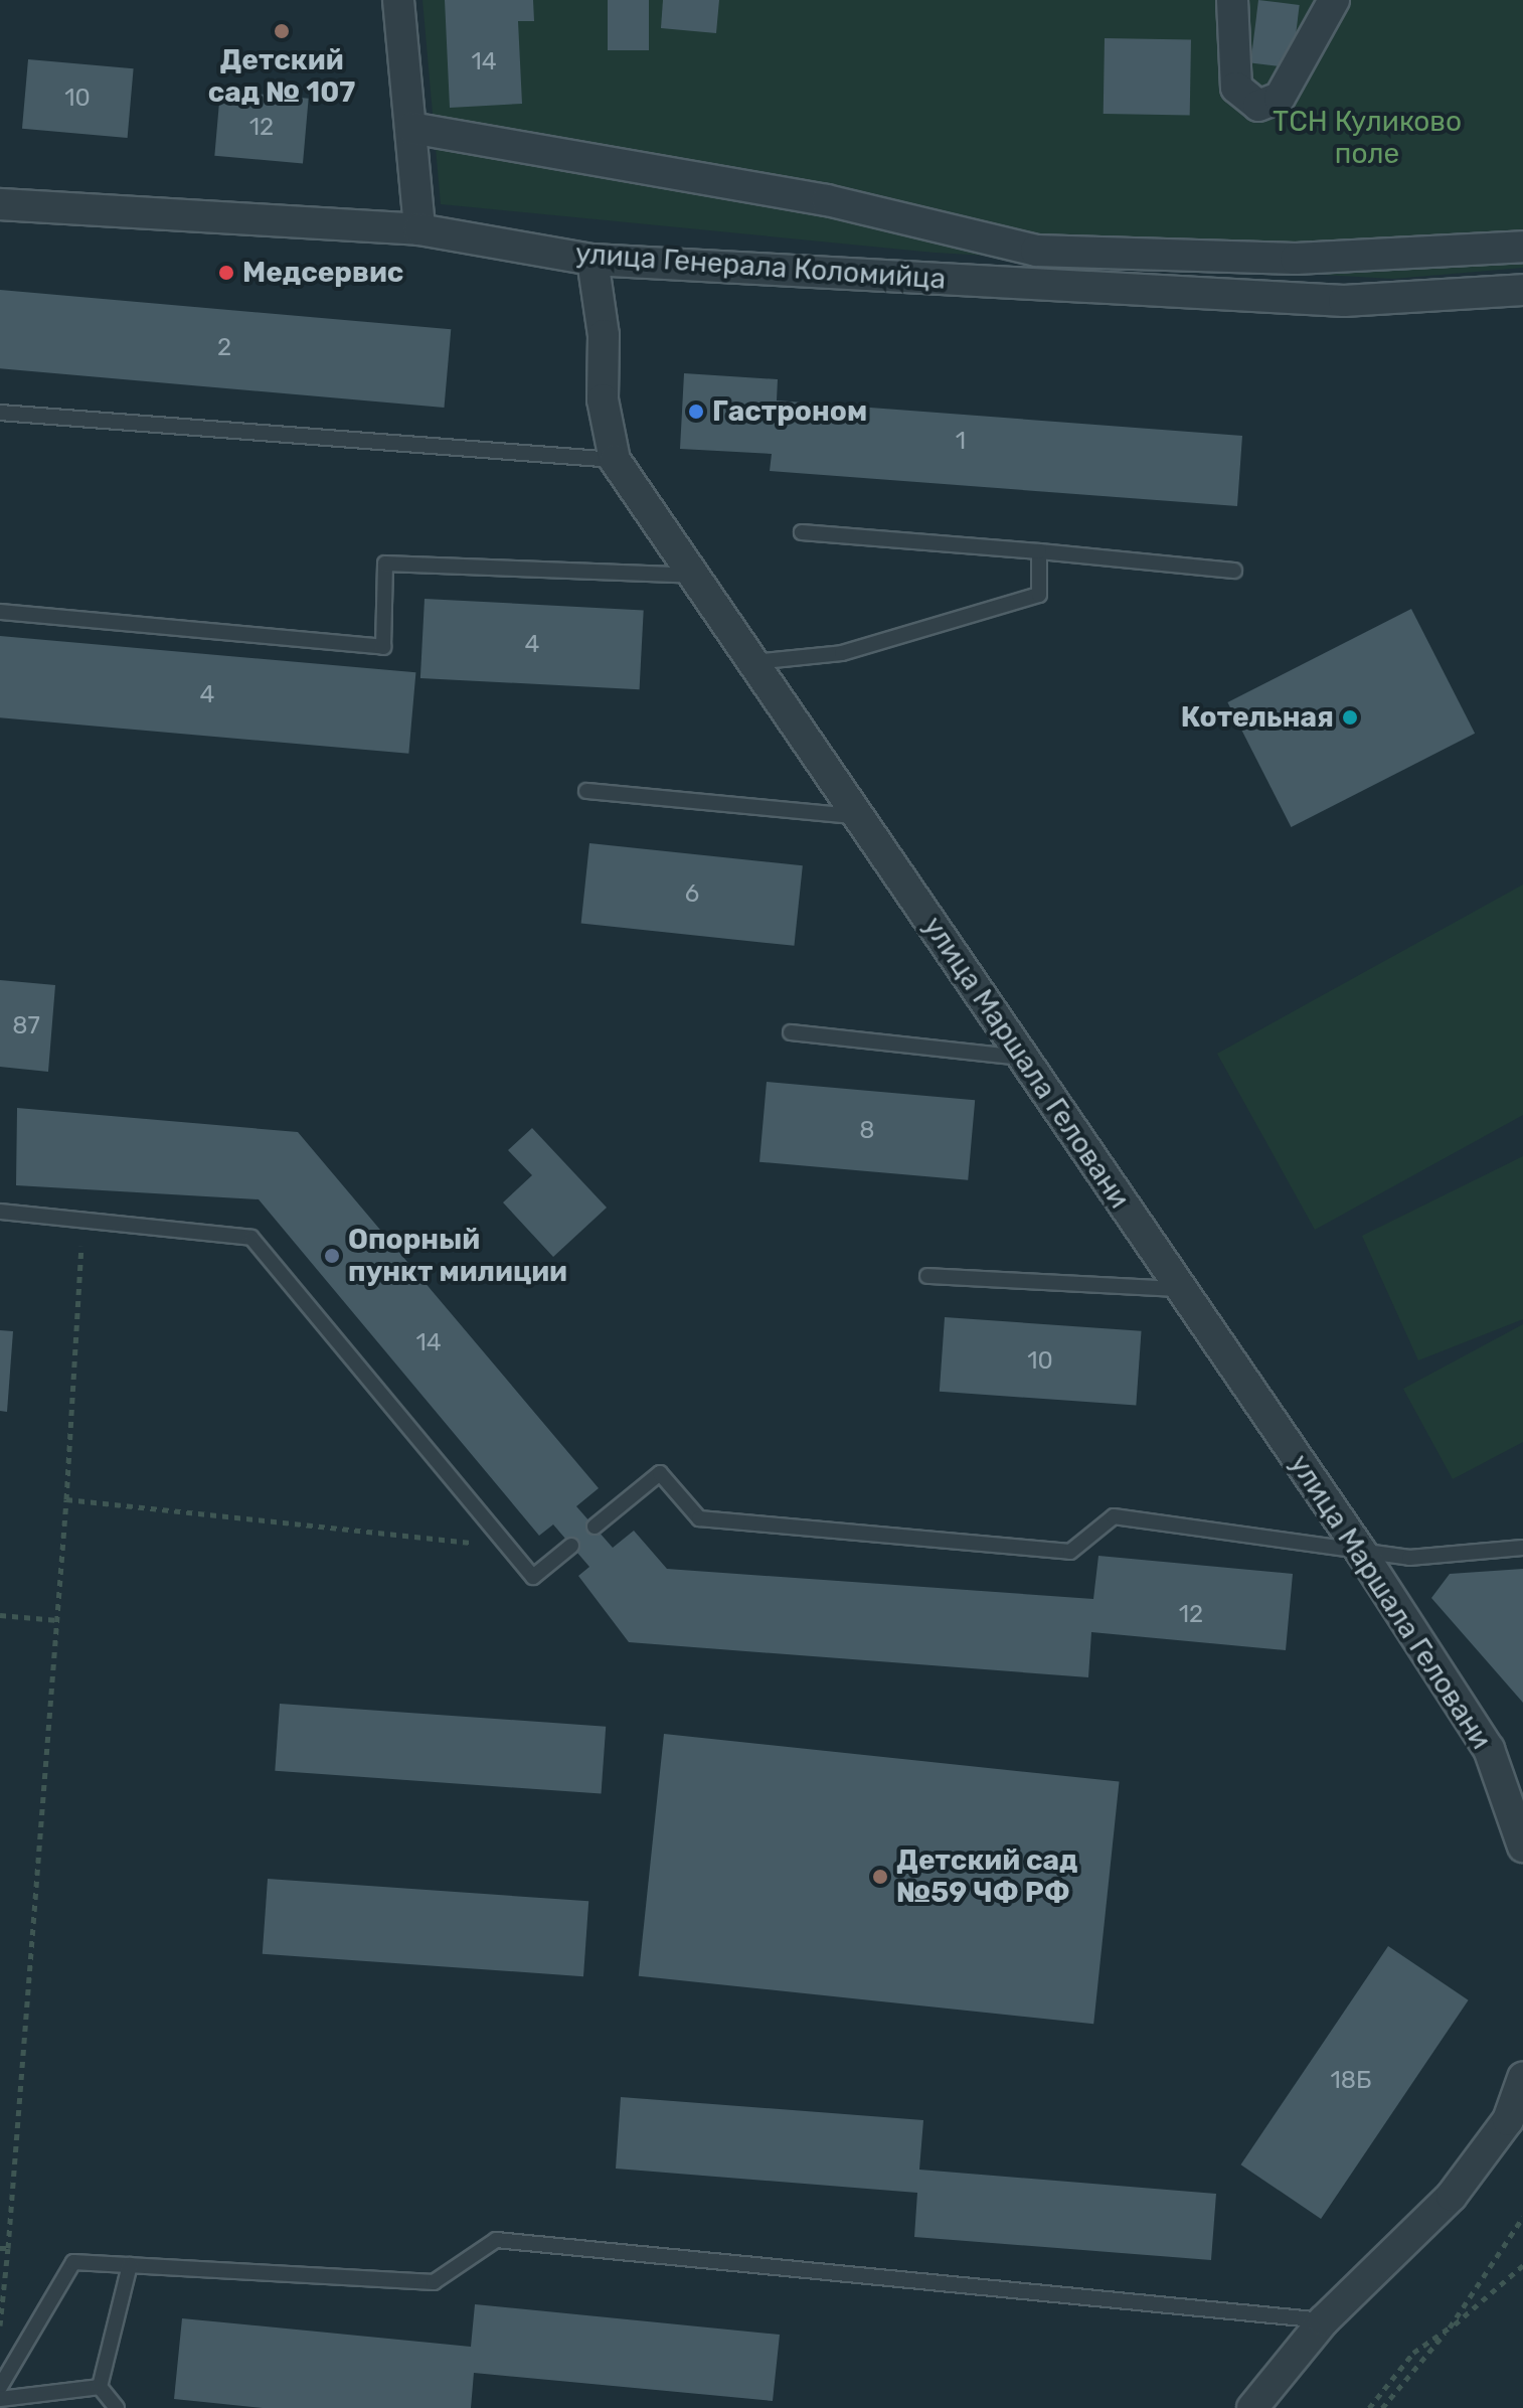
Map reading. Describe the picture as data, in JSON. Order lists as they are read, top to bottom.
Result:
{
  "streets": {
    "street": ["улица Генерала Коломийца", "улица Маршала Геловани"]
  },
  "crossings": [
    ["улица Генерала Коломийца", "улица Маршала Геловани"]
  ],
  "parks": ["ТСН Куликово поле"],
  "places": [
    "Детский сад № 107",
    "Медсервис",
    "Гастроном",
    "Котельная",
    "Опорный пункт милиции",
    "Детский сад №59 ЧФ РФ"
  ],
  "house_numbers": [
    "14",
    "10",
    "12",
    "2",
    "1",
    "4",
    "4",
    "6",
    "87",
    "8",
    "14",
    "10",
    "12",
    "18Б"
  ]
}
